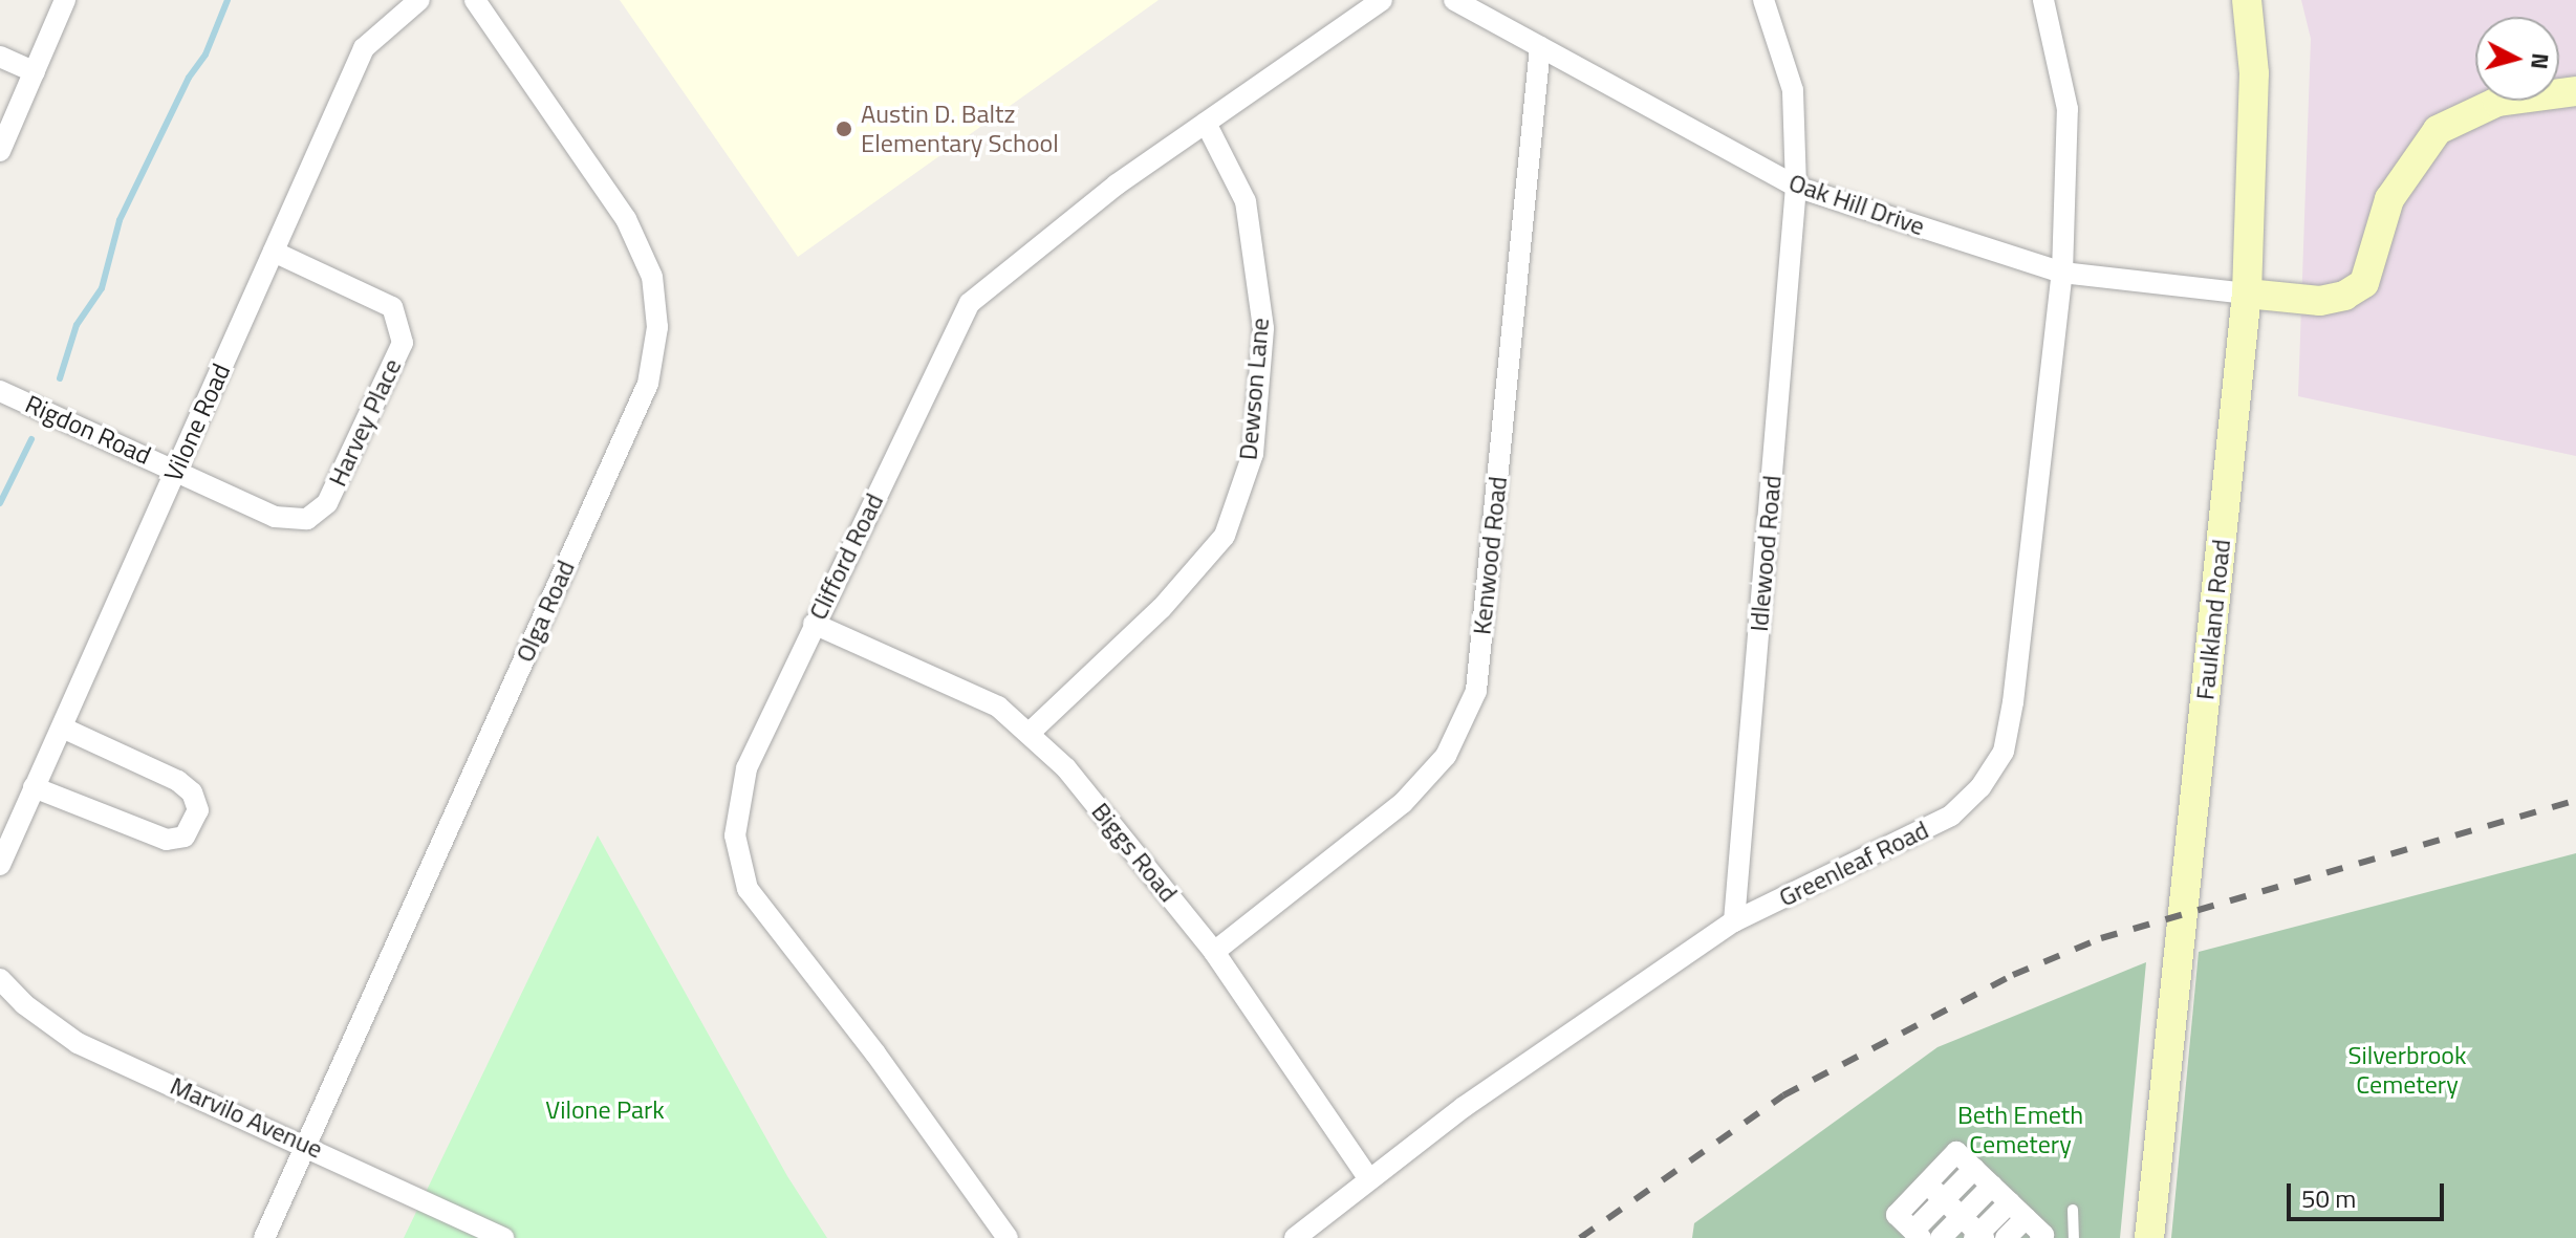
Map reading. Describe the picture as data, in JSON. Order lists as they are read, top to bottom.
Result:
{
  "streets": {
    "main road": ["Faulkland Road"],
    "street": [
      "Oak Hill Drive",
      "Dewson Lane",
      "Vilone Road",
      "Harvey Place",
      "Rigdon Road",
      "Idlewood Road",
      "Kenwood Road",
      "Clifford Road",
      "Olga Road",
      "Biggs Road",
      "Greenleaf Road",
      "Marvilo Avenue"
    ]
  },
  "crossings": [
    ["Oak Hill Drive", "Idlewood Road"],
    ["Oak Hill Drive", "Kenwood Road"],
    ["Oak Hill Drive", "Faulkland Road"],
    ["Oak Hill Drive", "Greenleaf Road"],
    ["Dewson Lane", "Clifford Road"],
    ["Dewson Lane", "Biggs Road"],
    ["Vilone Road", "Harvey Place"],
    ["Vilone Road", "Rigdon Road"],
    ["Harvey Place", "Rigdon Road"],
    ["Idlewood Road", "Greenleaf Road"],
    ["Kenwood Road", "Biggs Road"],
    ["Clifford Road", "Biggs Road"],
    ["Olga Road", "Marvilo Avenue"],
    ["Biggs Road", "Greenleaf Road"]
  ],
  "parks": ["Silverbrook Cemetery", "Vilone Park", "Beth Emeth Cemetery"],
  "places": ["Austin D. Baltz Elementary School"],
  "scale_bar": "50 m",
  "north": "right"
}
